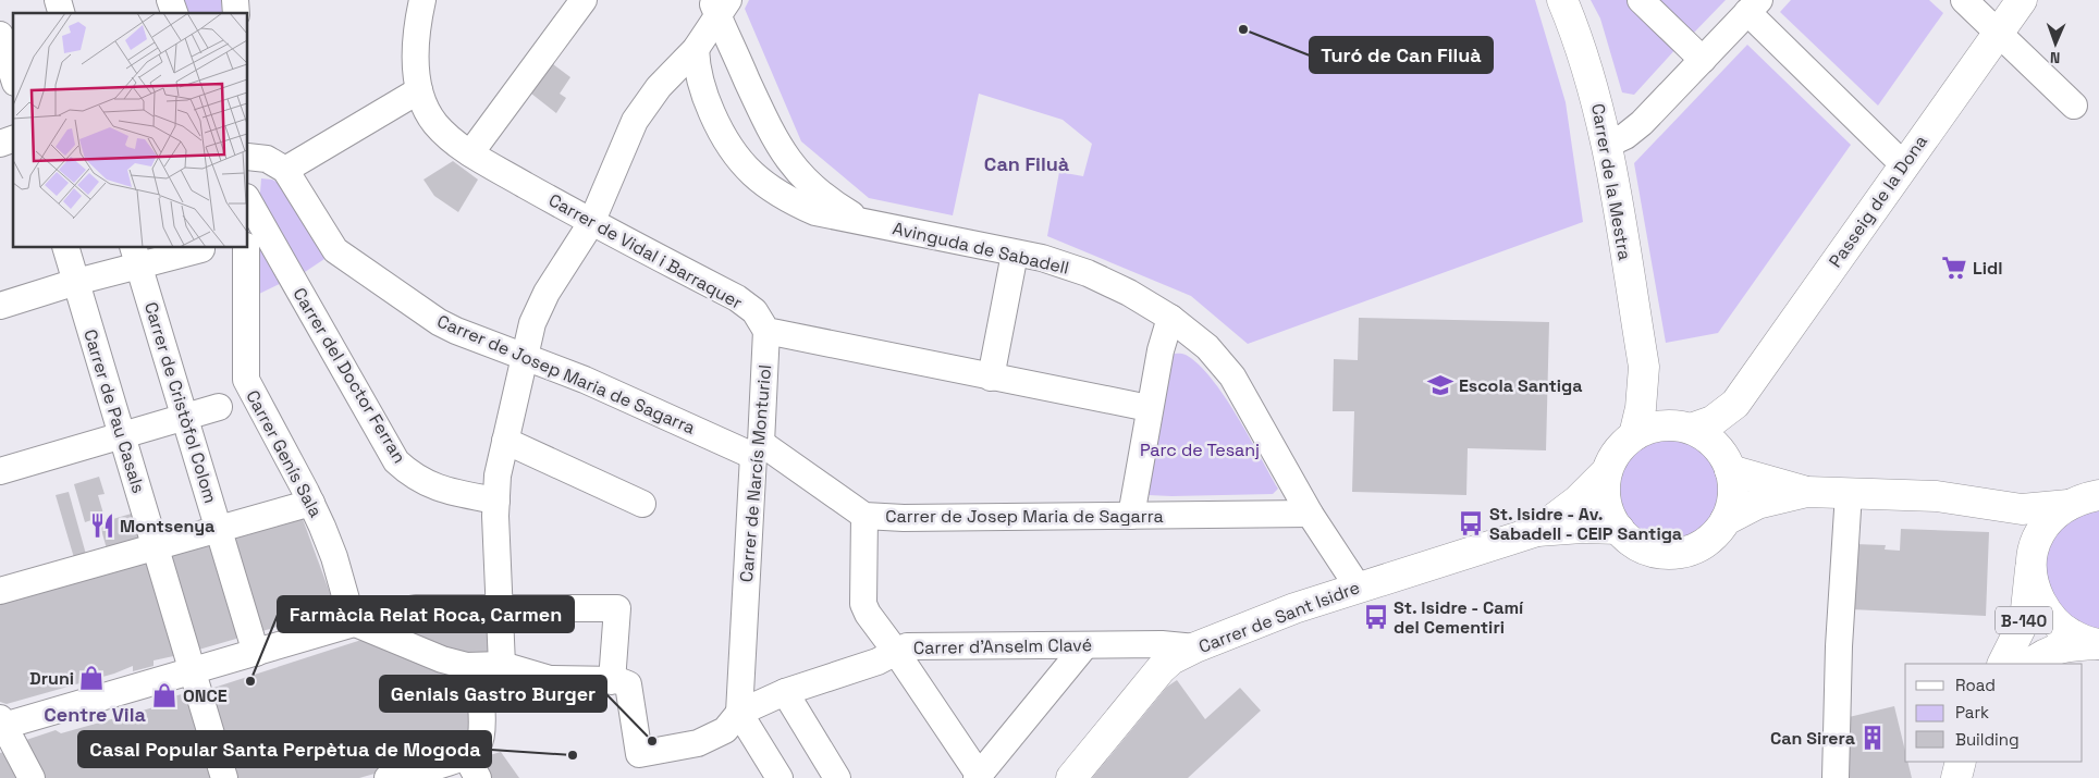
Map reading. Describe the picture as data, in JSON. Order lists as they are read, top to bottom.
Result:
{
  "streets": {
    "main road": [
      "Carrer de la Mestra",
      "Passeig de la Dona",
      "Carrer de Sant Isidre",
      "B-140"
    ],
    "street": [
      "Avinguda de Sabadell",
      "Carrer de Vidal i Barraquer",
      "Carrer de Josep Maria de Sagarra",
      "Carrer del Doctor Ferran",
      "Carrer de Cristòfol Colom",
      "Carrer de Pau Casals",
      "Carrer Genís Sala",
      "Carrer de Narcís Monturiol",
      "Carrer d'Anselm Clavé"
    ]
  },
  "crossings": [
    ["Carrer de la Mestra", "Passeig de la Dona"],
    ["Carrer de la Mestra", "Carrer de Sant Isidre"],
    ["Passeig de la Dona", "Carrer de Sant Isidre"],
    ["Avinguda de Sabadell", "Carrer de Josep Maria de Sagarra"],
    ["Avinguda de Sabadell", "Carrer de Sant Isidre"],
    ["Carrer de Vidal i Barraquer", "Carrer de Narcís Monturiol"],
    ["Carrer de Josep Maria de Sagarra", "Carrer de Narcís Monturiol"],
    ["Carrer de Narcís Monturiol", "Carrer d'Anselm Clavé"],
    ["Carrer de Sant Isidre", "Carrer d'Anselm Clavé"]
  ],
  "districts": ["Can Filuà", "Centre Vila"],
  "parks": ["Parc de Tesanj"],
  "places": {
    "other": [
      "Turó de Can Filuà",
      "Farmàcia Relat Roca, Carmen",
      "Genials Gastro Burger",
      "Casal Popular Santa Perpètua de Mogoda"
    ],
    "supermarket": ["Lidl"],
    "school or university": ["Escola Santiga"],
    "bus stop": ["St. Isidre - Av. Sabadell - CEIP Santiga", "St. Isidre - Camí del Cementiri"],
    "restaurant": ["Montsenya"],
    "shop": ["Druni", "ONCE"],
    "building": ["Can Sirera"]
  },
  "legend": ["Road", "Park", "Building"],
  "north": "bottom"
}
